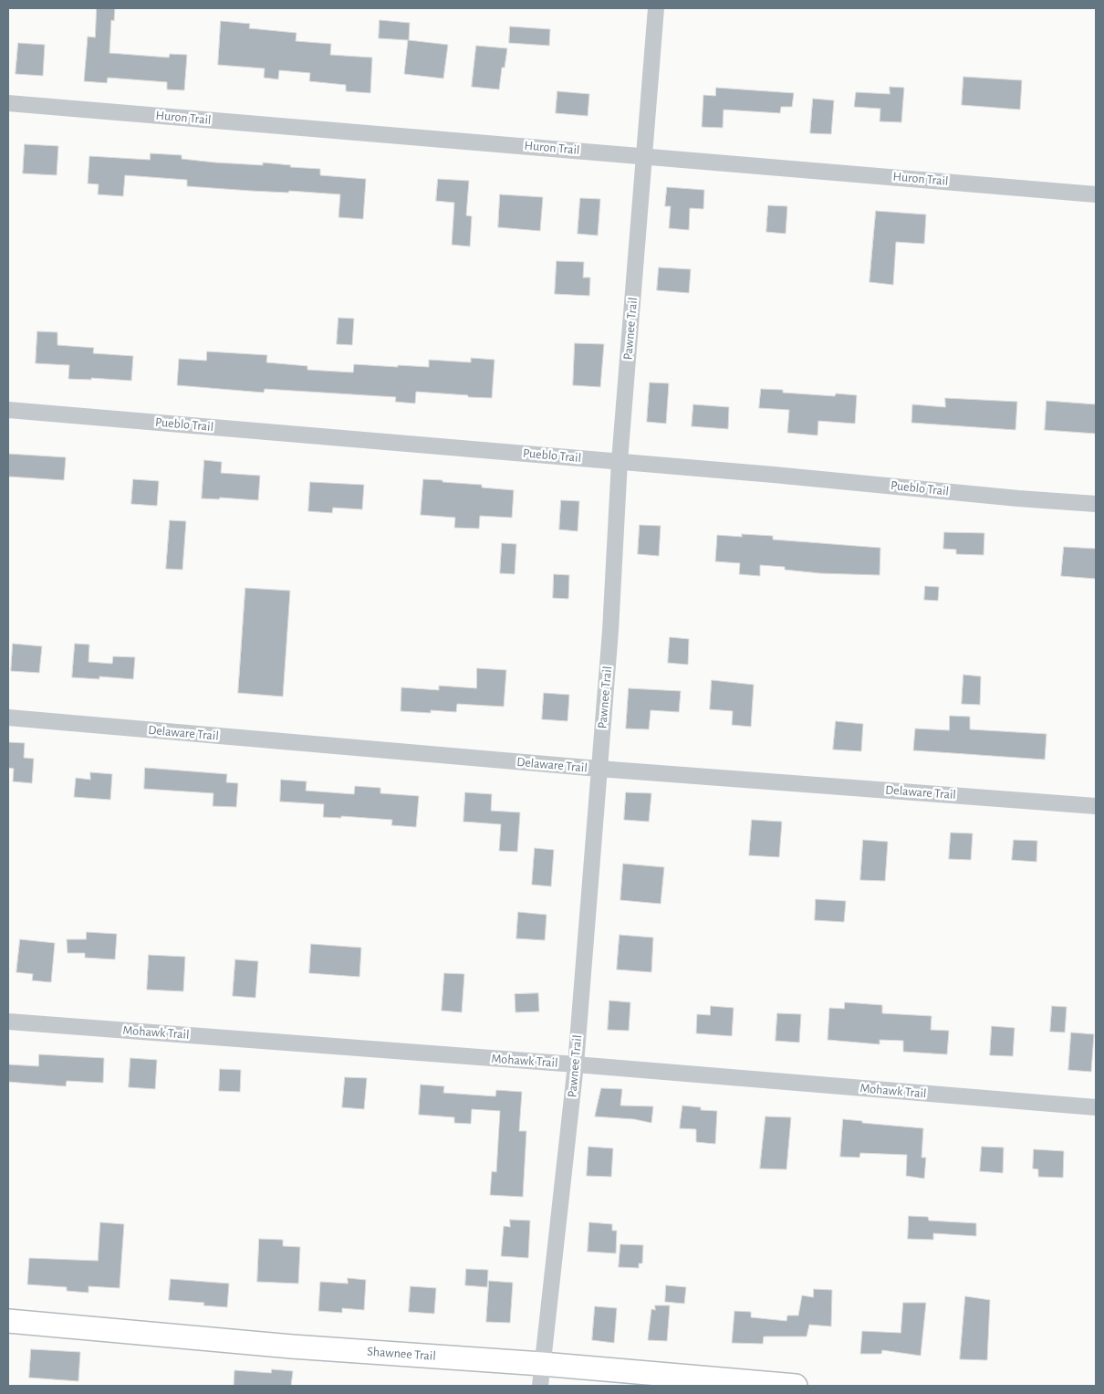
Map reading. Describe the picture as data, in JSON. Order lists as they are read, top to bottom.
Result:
{
  "streets": {
    "street": [
      "Huron Trail",
      "Pawnee Trail",
      "Pueblo Trail",
      "Delaware Trail",
      "Mohawk Trail",
      "Shawnee Trail"
    ]
  },
  "crossings": [
    ["Huron Trail", "Pawnee Trail"],
    ["Pawnee Trail", "Pueblo Trail"],
    ["Pawnee Trail", "Delaware Trail"],
    ["Pawnee Trail", "Mohawk Trail"],
    ["Pawnee Trail", "Shawnee Trail"]
  ]
}
